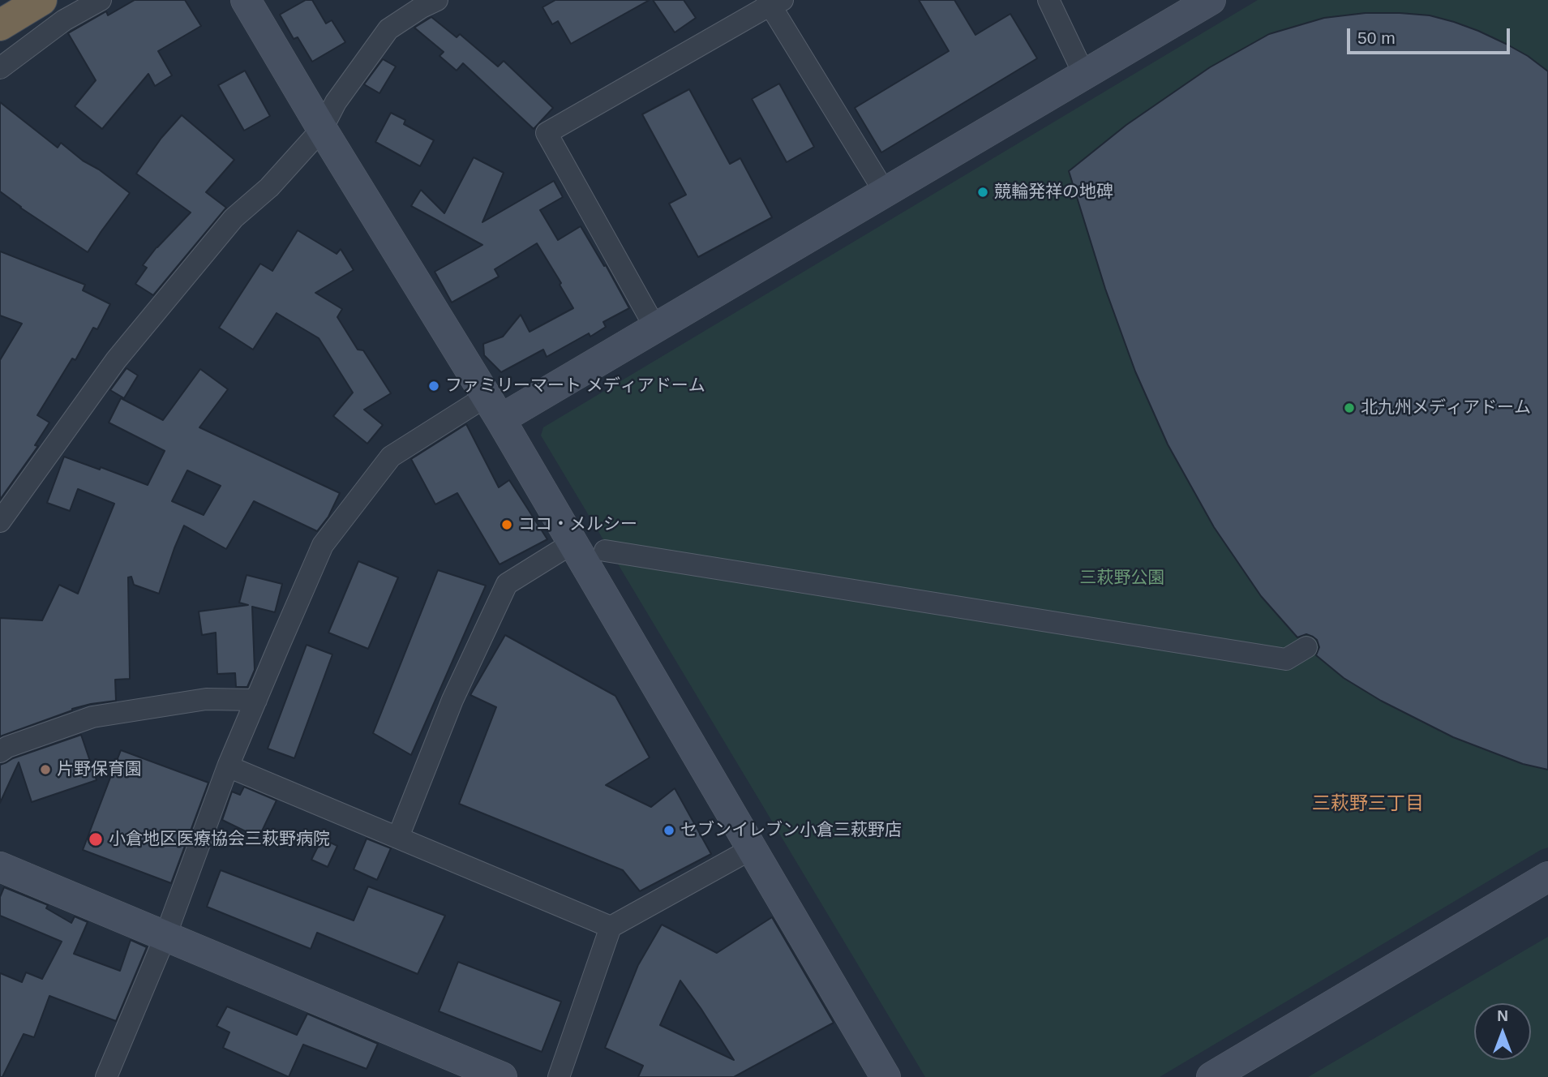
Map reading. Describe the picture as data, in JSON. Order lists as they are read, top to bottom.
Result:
{
  "districts": ["三萩野三丁目"],
  "parks": ["三萩野公園"],
  "places": [
    "競輪発祥の地碑",
    "ファミリーマート メディアドーム",
    "北九州メディアドーム",
    "ココ・メルシー",
    "片野保育園",
    "セブンイレブン小倉三萩野店",
    "小倉地区医療協会三萩野病院"
  ],
  "scale_bar": "50 m",
  "north": "top"
}
